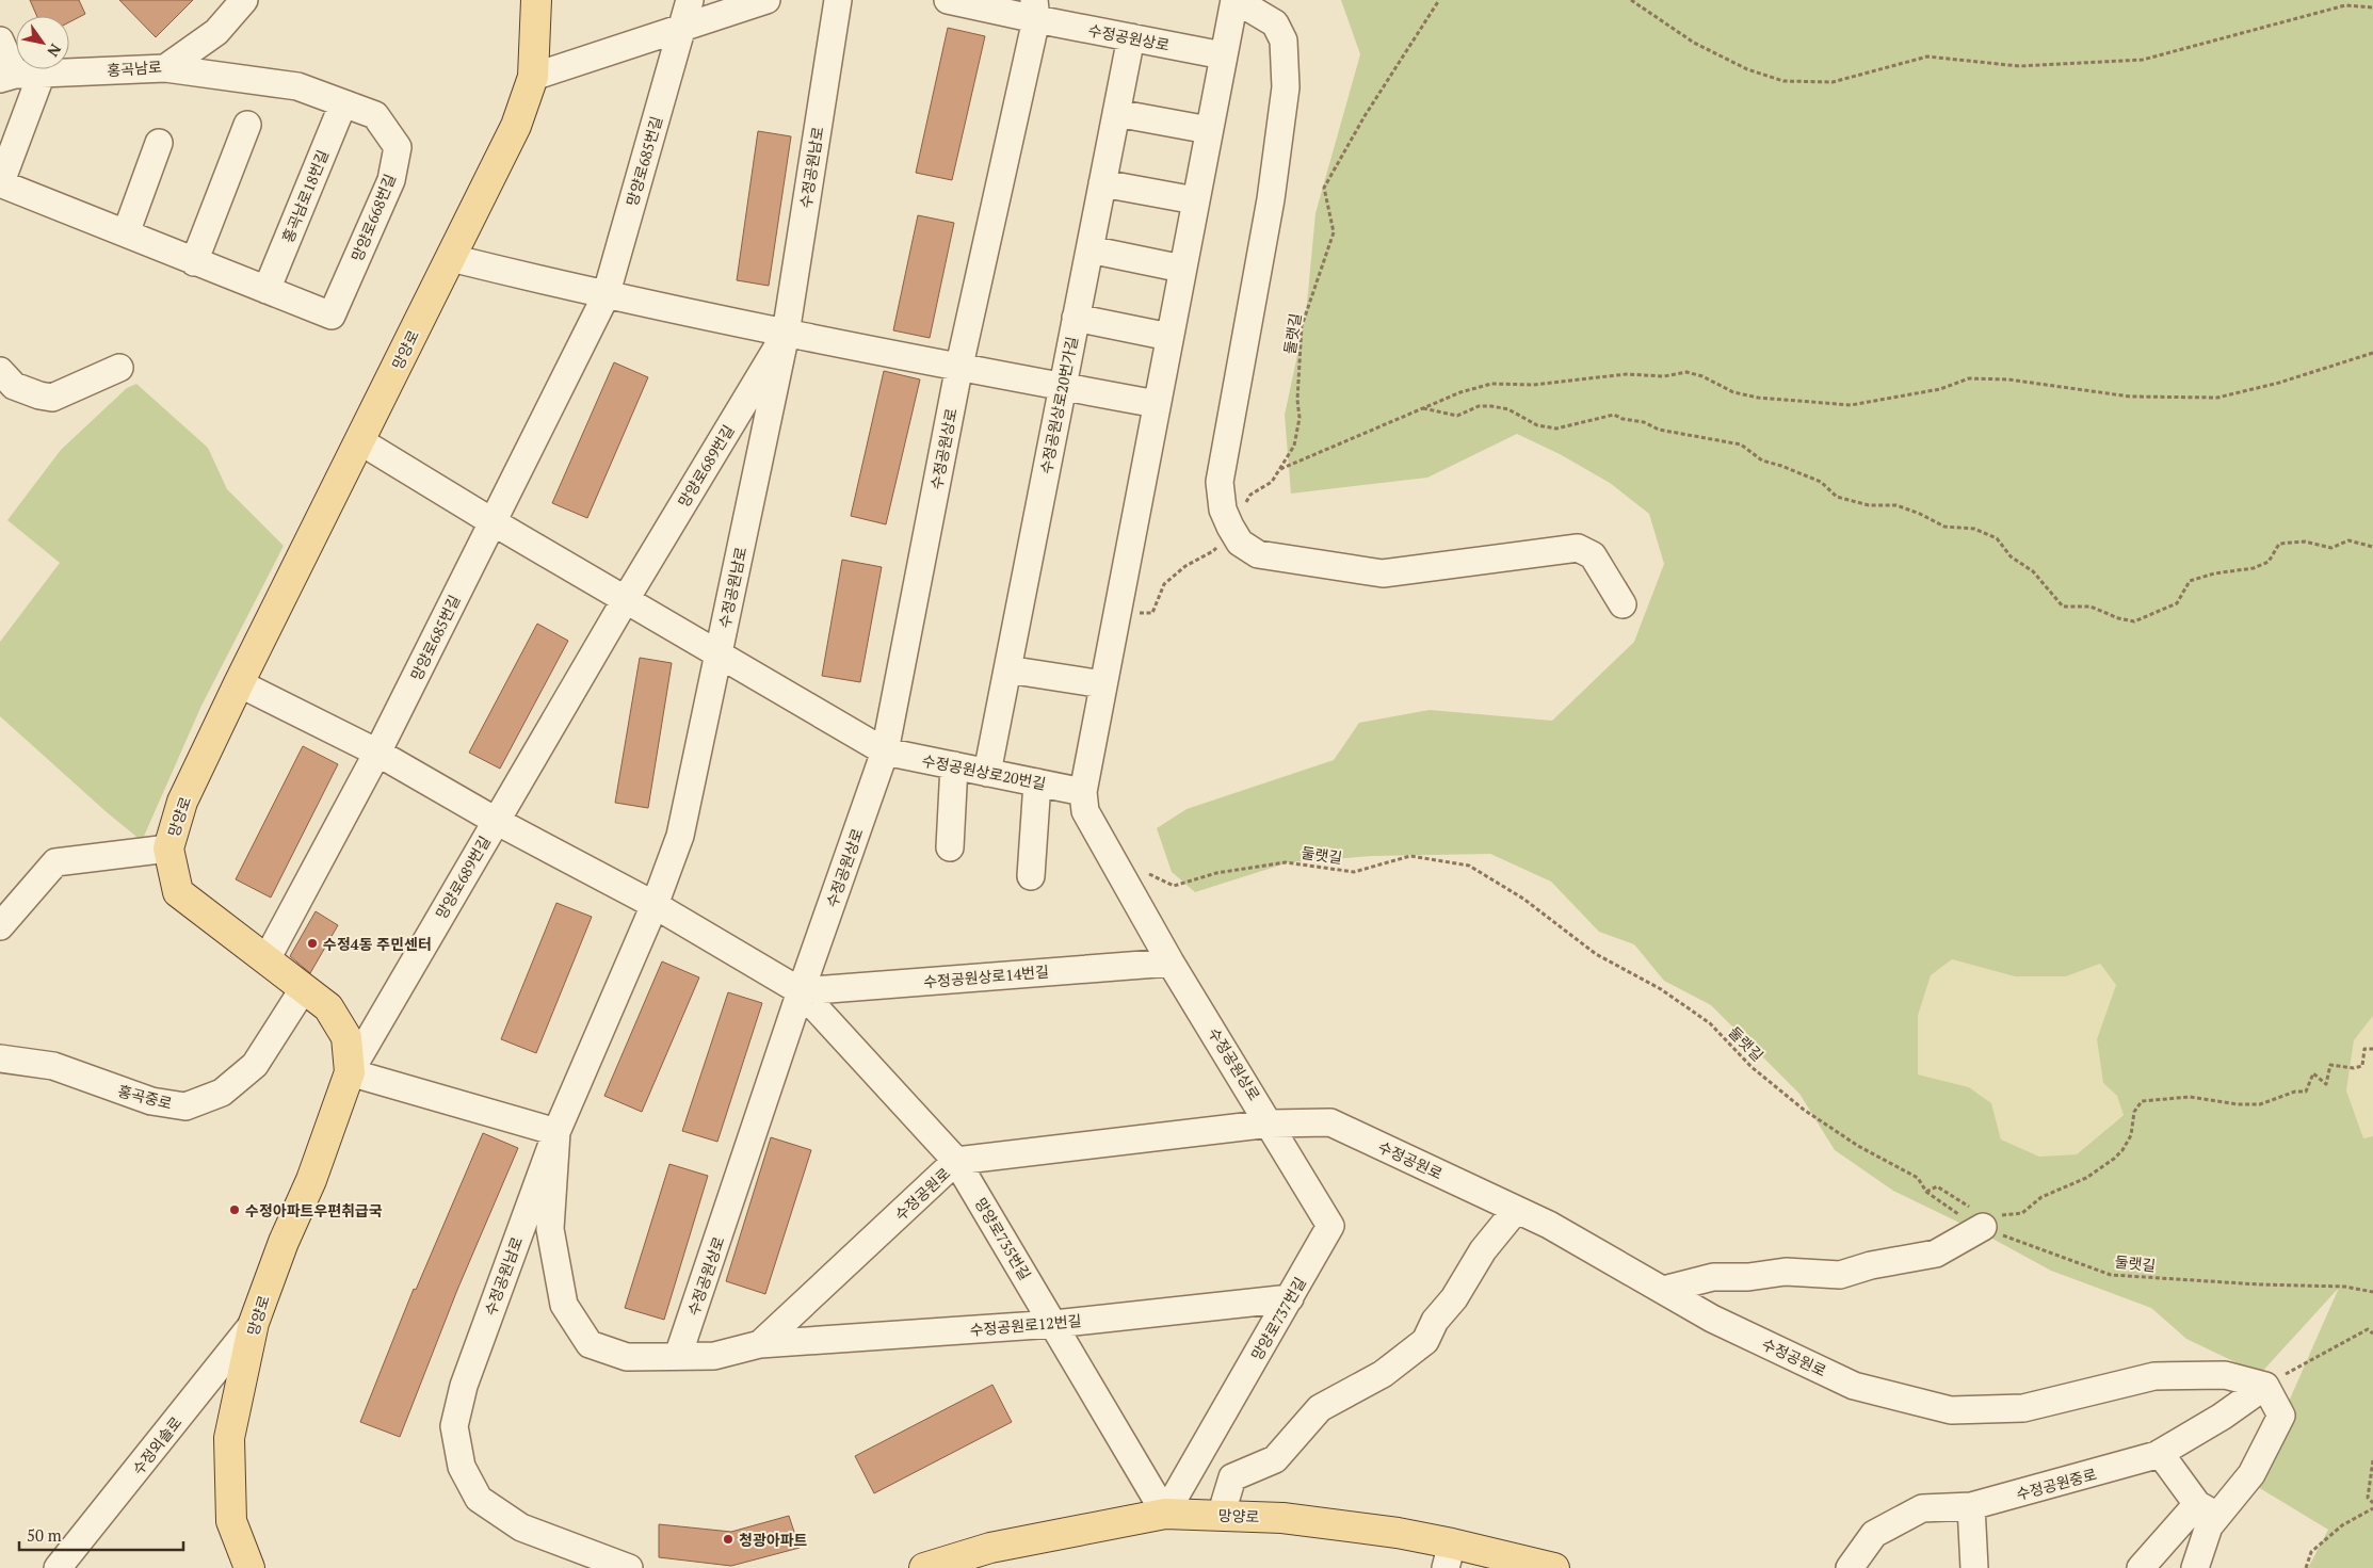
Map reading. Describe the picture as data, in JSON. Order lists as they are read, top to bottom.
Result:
{
  "streets": {
    "main road": ["망양로"],
    "street": [
      "수정공원상로",
      "홍곡남로",
      "망양로685번길",
      "수정공원남로",
      "홍곡남로18번길",
      "망양로668번길",
      "수정공원상로20번가길",
      "망양로689번길",
      "수정공원상로20번길",
      "수정공원상로14번길",
      "홍곡중로",
      "수정공원로",
      "망양로735번길",
      "망양로737번길",
      "수정공원로12번길",
      "수정외솔로",
      "수정공원중로"
    ],
    "path": ["둘랫길"]
  },
  "crossings": [
    ["수정공원상로", "둘랫길"],
    ["수정공원상로", "수정공원상로20번가길"],
    ["수정공원상로", "수정공원상로20번길"],
    ["수정공원상로", "수정공원상로14번길"],
    ["수정공원상로", "수정공원로"],
    ["수정공원상로", "망양로735번길"],
    ["수정공원상로", "망양로737번길"],
    ["홍곡남로", "망양로668번길"],
    ["망양로685번길", "망양로"],
    ["수정공원남로", "망양로689번길"],
    ["수정공원남로", "수정공원로"],
    ["홍곡남로18번길", "망양로668번길"],
    ["망양로", "망양로689번길"],
    ["망양로", "홍곡중로"],
    ["망양로", "망양로735번길"],
    ["망양로", "망양로737번길"],
    ["망양로", "수정외솔로"],
    ["수정공원상로20번가길", "수정공원상로20번길"],
    ["수정공원상로14번길", "망양로735번길"],
    ["수정공원로", "망양로735번길"],
    ["수정공원로", "망양로737번길"],
    ["수정공원로", "수정공원로12번길"],
    ["수정공원로", "수정공원중로"],
    ["망양로735번길", "망양로737번길"],
    ["망양로735번길", "수정공원로12번길"],
    ["망양로737번길", "수정공원로12번길"]
  ],
  "places": ["수정4동 주민센터", "수정아파트우편취급국", "청광아파트"],
  "scale_bar": "50 m",
  "north": "bottom right"
}
